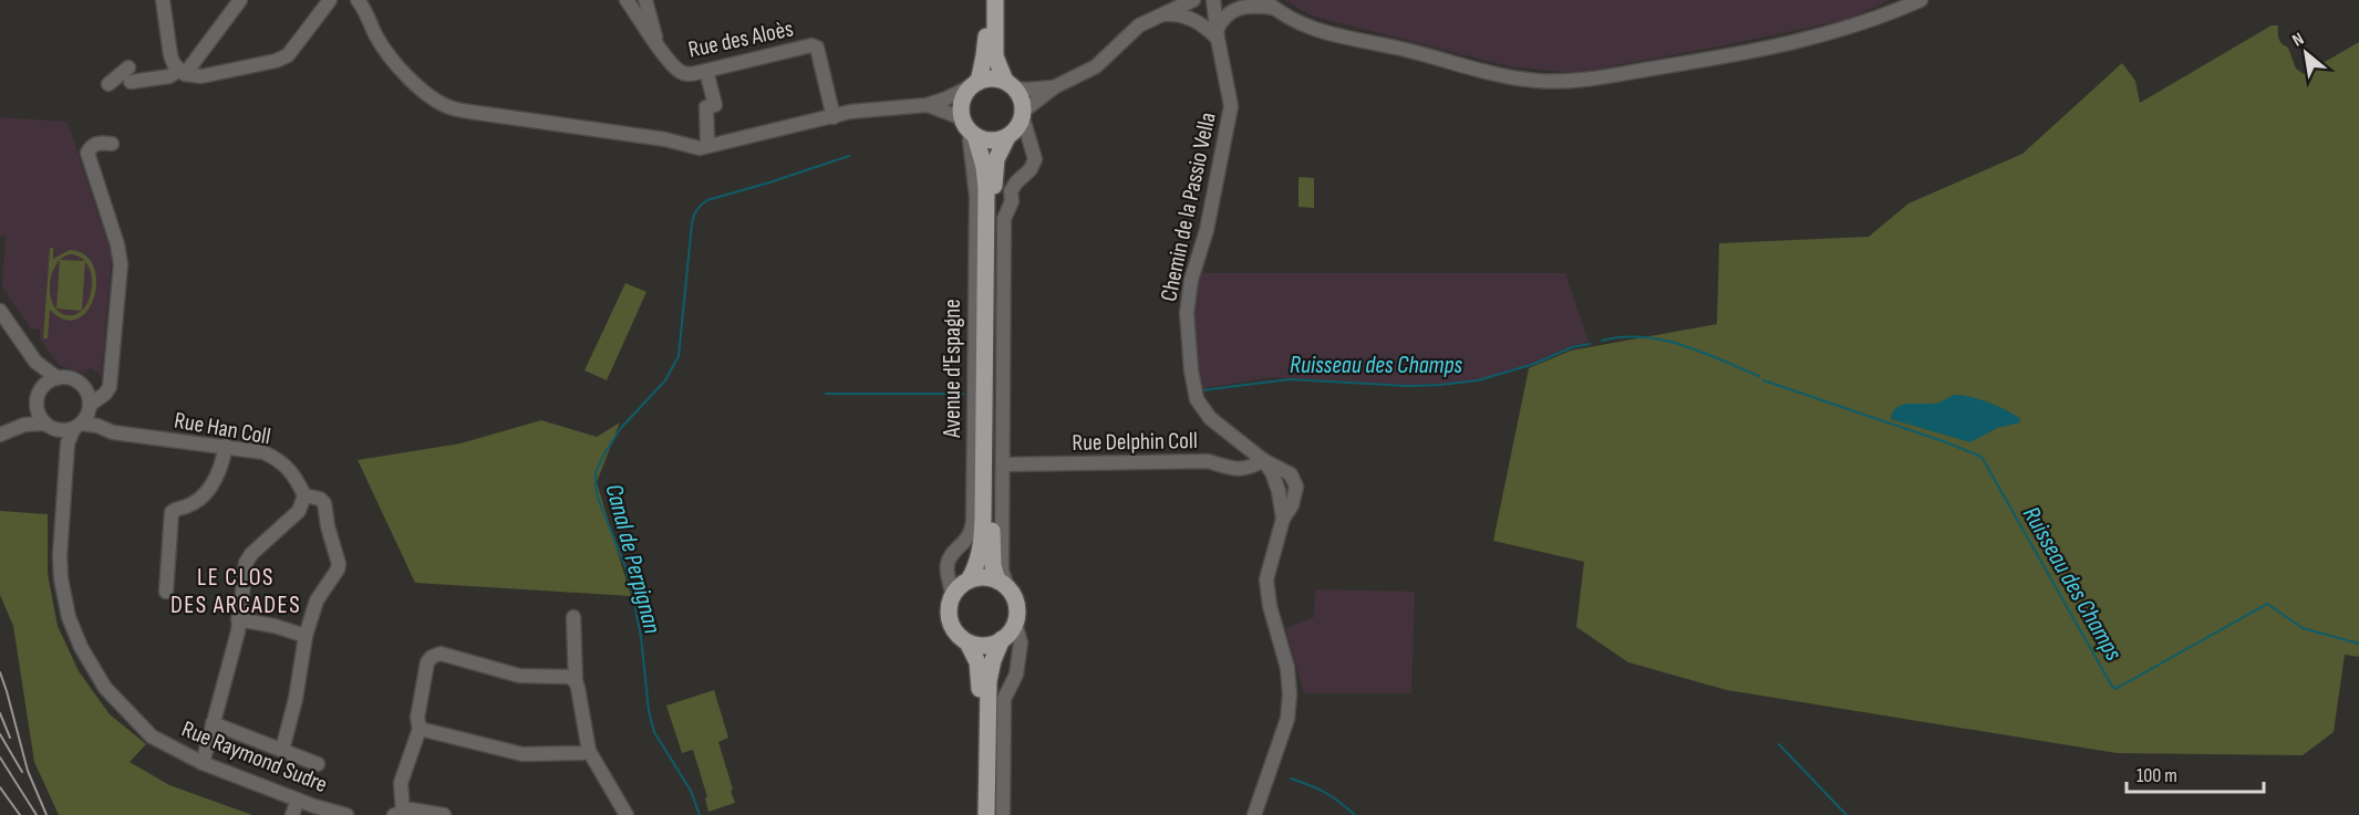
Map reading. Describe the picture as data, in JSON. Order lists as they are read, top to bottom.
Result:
{
  "streets": {
    "main road": ["Avenue d'Espagne"],
    "street": [
      "Rue des Aloès",
      "Chemin de la Passio Vella",
      "Rue Han Coll",
      "Rue Delphin Coll",
      "Rue Raymond Sudre"
    ]
  },
  "crossings": [
    ["Chemin de la Passio Vella", "Rue Delphin Coll"],
    ["Rue Han Coll", "Rue Raymond Sudre"]
  ],
  "districts": ["LE CLOS DES ARCADES"],
  "water": ["Ruisseau des Champs", "Canal de Perpignan"],
  "scale_bar": "100 m",
  "north": "top left"
}
